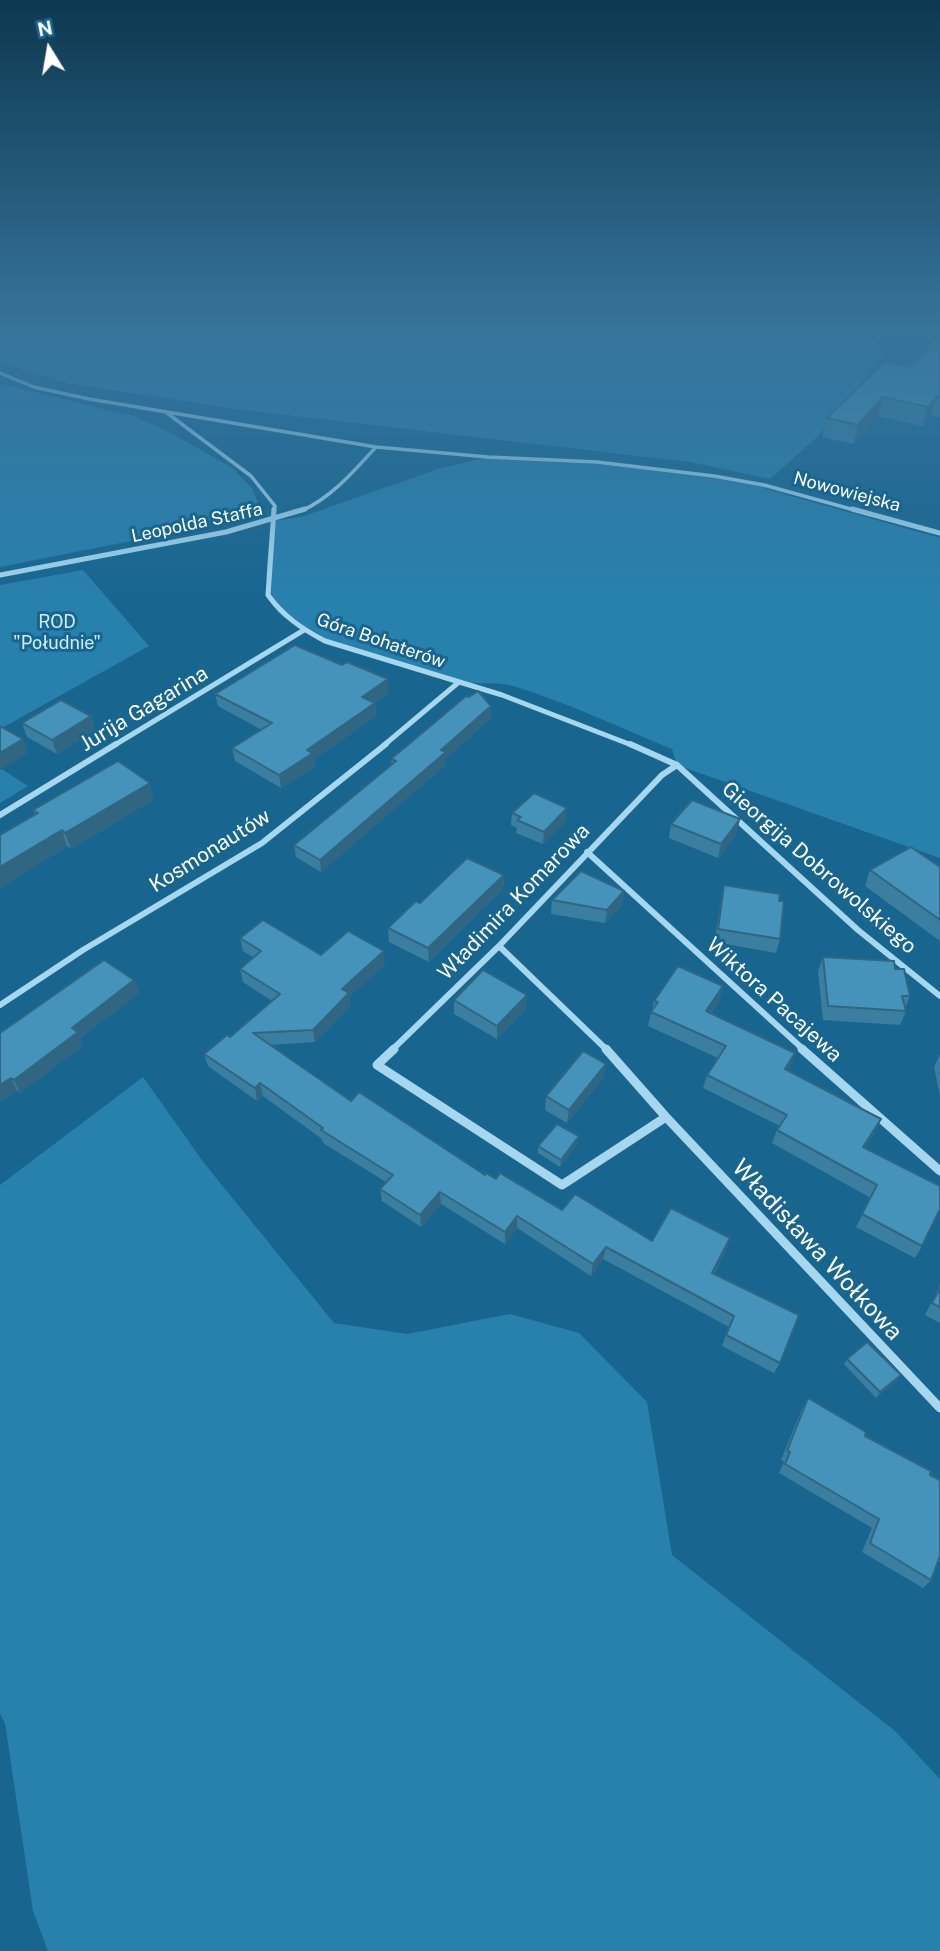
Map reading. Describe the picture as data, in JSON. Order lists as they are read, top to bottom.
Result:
{
  "streets": {
    "street": [
      "Nowowiejska",
      "Leopolda Staffa",
      "Góra Bohaterów",
      "Jurija Gagarina",
      "Kosmonautów",
      "Gieorgija Dobrowolskiego",
      "Władimira Komarowa",
      "Wiktora Pacajewa",
      "Władisława Wołkowa"
    ]
  },
  "crossings": [
    ["Nowowiejska", "Leopolda Staffa"],
    ["Leopolda Staffa", "Góra Bohaterów"],
    ["Góra Bohaterów", "Jurija Gagarina"],
    ["Góra Bohaterów", "Kosmonautów"],
    ["Góra Bohaterów", "Gieorgija Dobrowolskiego"],
    ["Góra Bohaterów", "Władimira Komarowa"],
    ["Gieorgija Dobrowolskiego", "Władimira Komarowa"],
    ["Władimira Komarowa", "Wiktora Pacajewa"],
    ["Władimira Komarowa", "Władisława Wołkowa"]
  ],
  "parks": ["ROD \"Południe\""],
  "north": "top"
}
